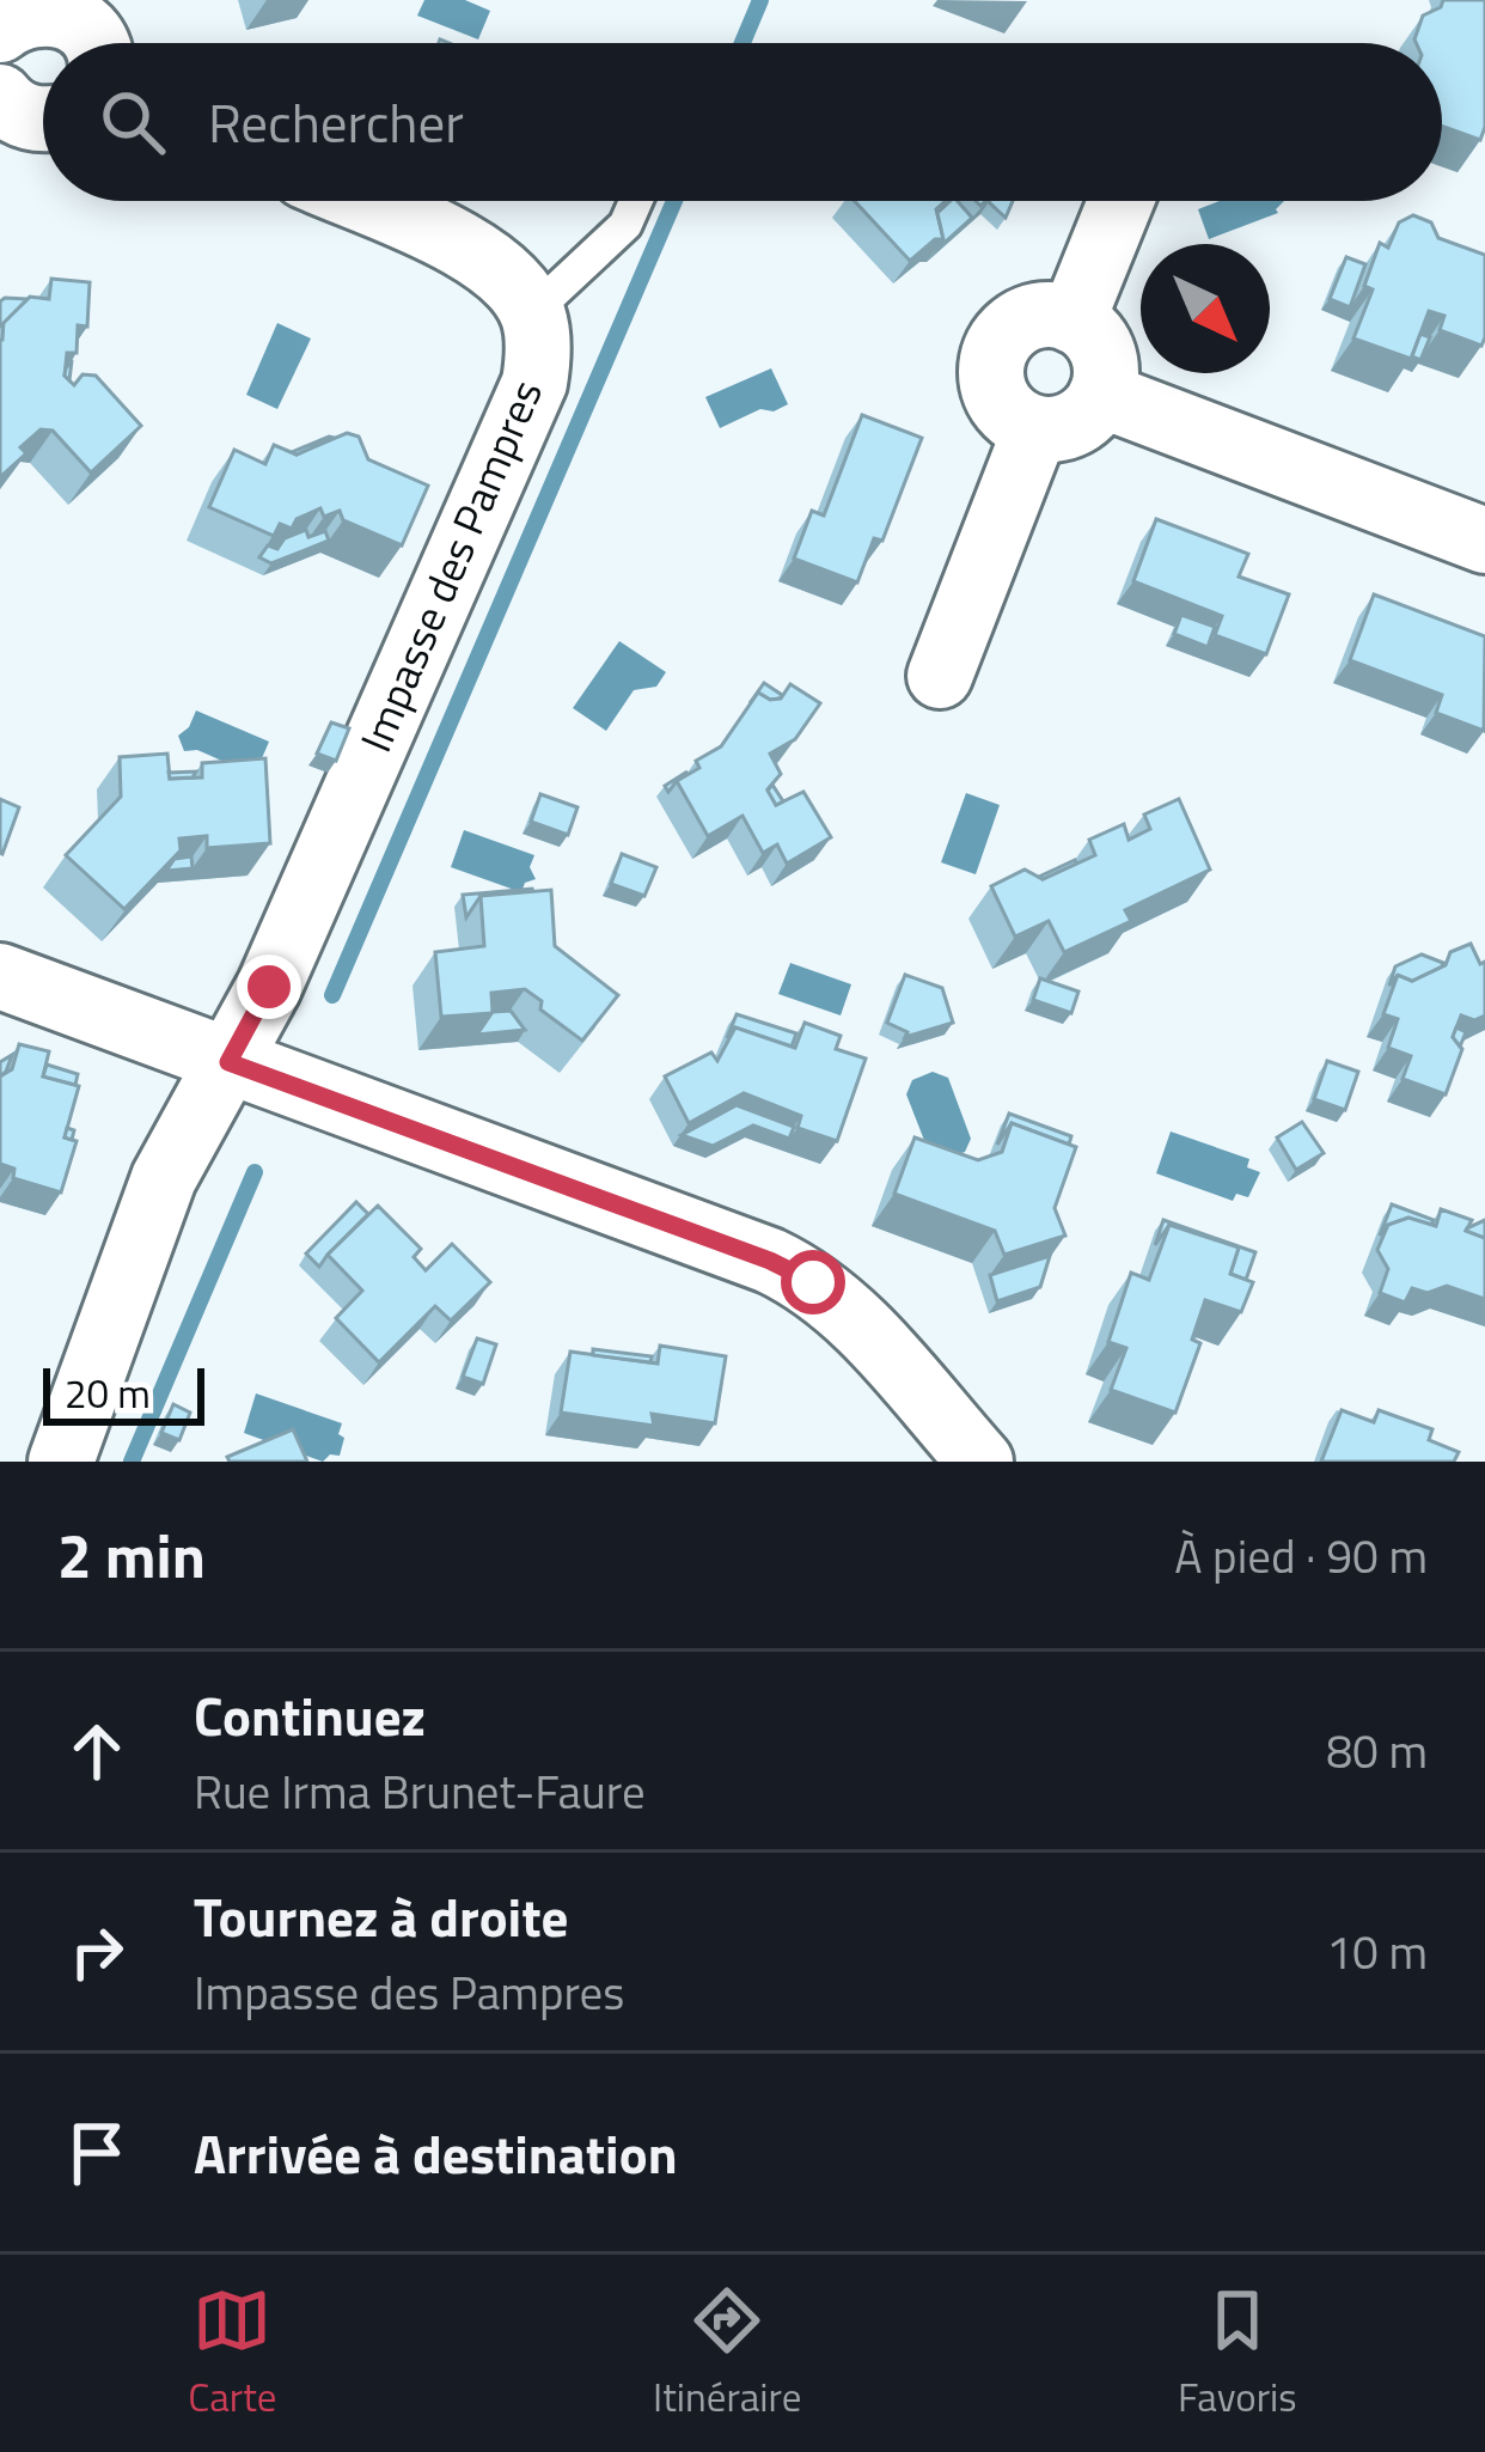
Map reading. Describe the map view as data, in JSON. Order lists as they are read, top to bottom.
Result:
{
  "streets": {
    "street": ["Impasse des Pampres"]
  },
  "scale_bar": "20 m",
  "north": "bottom right",
  "page": {
    "search": "Rechercher",
    "scale": "20 m",
    "heading": ["2 min", "À pied · 90 m"],
    "list": [
      ["Continuez", "Rue Irma Brunet-Faure", "80 m"],
      ["Tournez à droite", "Impasse des Pampres", "10 m"],
      "Arrivée à destination"
    ],
    "nav": ["Carte", "Itinéraire", "Favoris"]
  }
}
